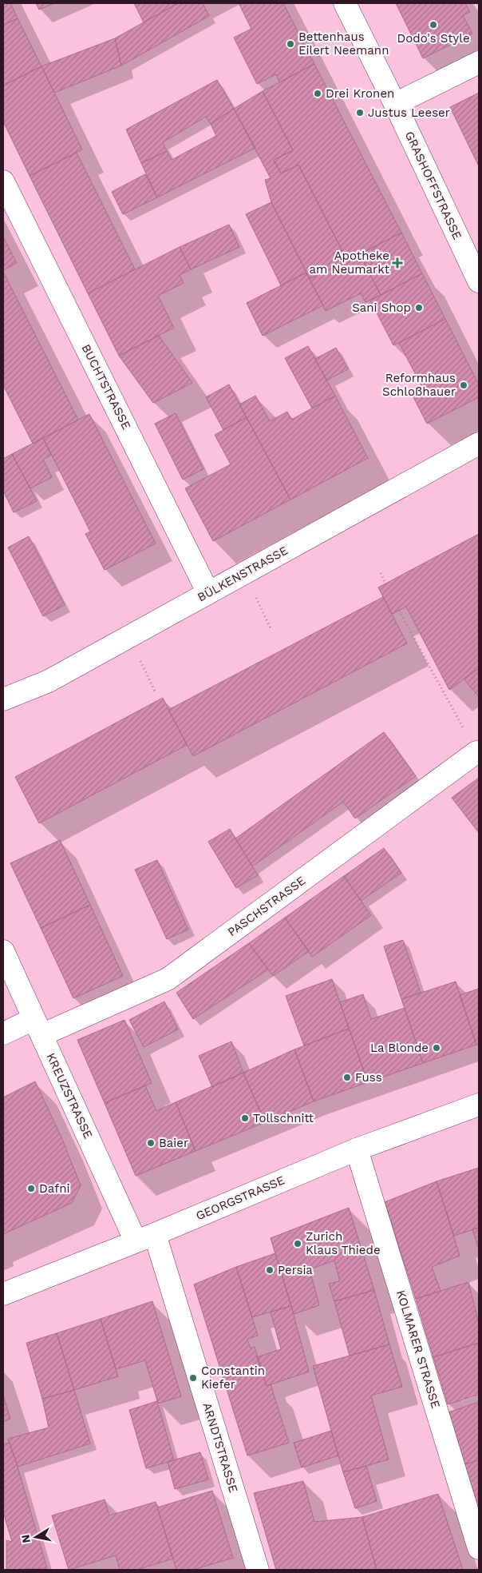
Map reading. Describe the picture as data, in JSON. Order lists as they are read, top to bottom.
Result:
{
  "streets": {
    "street": [
      "GRASHOFFSTRASSE",
      "BUCHTSTRASSE",
      "BÜLKENSTRASSE",
      "PASCHSTRASSE",
      "KREUZSTRASSE",
      "GEORGSTRASSE",
      "KOLMARER STRASSE",
      "ARNDTSTRASSE"
    ]
  },
  "crossings": [
    ["BUCHTSTRASSE", "BÜLKENSTRASSE"],
    ["PASCHSTRASSE", "KREUZSTRASSE"],
    ["KREUZSTRASSE", "GEORGSTRASSE"],
    ["KREUZSTRASSE", "ARNDTSTRASSE"],
    ["GEORGSTRASSE", "KOLMARER STRASSE"],
    ["GEORGSTRASSE", "ARNDTSTRASSE"]
  ],
  "places": {
    "other": [
      "Dodo's Style",
      "Bettenhaus Eilert Neemann",
      "Drei Kronen",
      "Justus Leeser",
      "Sani Shop",
      "Reformhaus Schloßhauer",
      "La Blonde",
      "Fuss",
      "Tollschnitt",
      "Baier",
      "Dafni",
      "Zurich Klaus Thiede",
      "Persia",
      "Constantin Kiefer"
    ],
    "health": ["Apotheke am Neumarkt"]
  },
  "north": "left"
}
